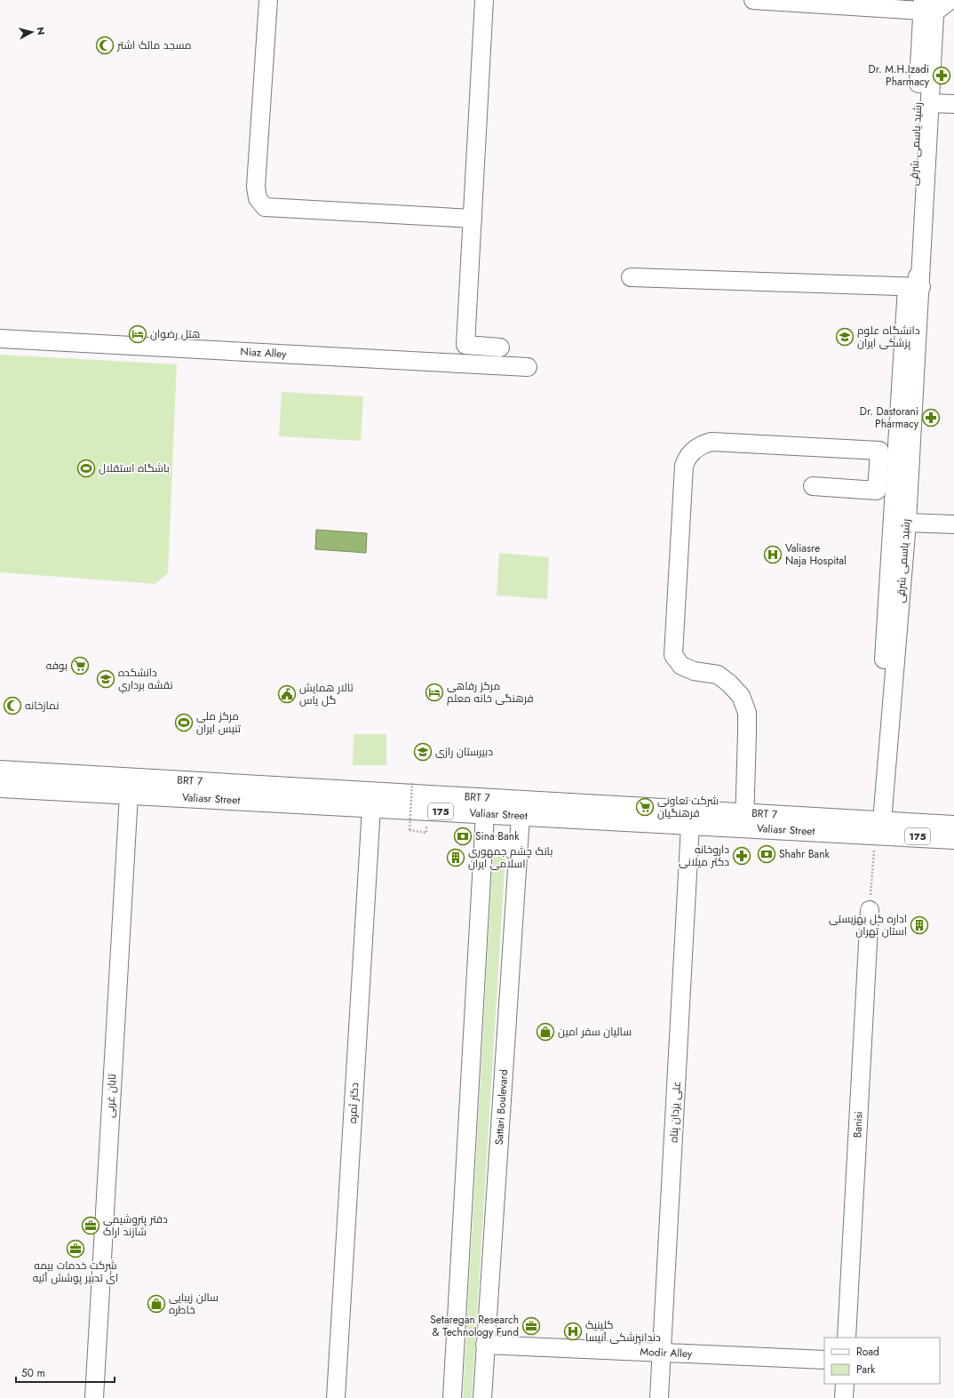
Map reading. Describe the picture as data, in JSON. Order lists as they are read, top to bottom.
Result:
{
  "streets": {
    "main road": ["Valiasr Street", "175"],
    "street": [
      "رشید یاسمی شرقی",
      "Niaz Alley",
      "BRT 7",
      "تابان غربی",
      "دکتر ثمره",
      "Sattari Boulevard",
      "علی یزدان پناه",
      "Banisi",
      "Modir Alley"
    ]
  },
  "crossings": [
    ["رشید یاسمی شرقی", "Valiasr Street"],
    ["BRT 7", "Valiasr Street"],
    ["Valiasr Street", "تابان غربی"],
    ["Valiasr Street", "دکتر ثمره"],
    ["Valiasr Street", "Sattari Boulevard"],
    ["Valiasr Street", "علی یزدان پناه"],
    ["Sattari Boulevard", "Modir Alley"],
    ["علی یزدان پناه", "Modir Alley"]
  ],
  "places": {
    "mosque": ["مسجد مالک اشتر", "نمازخانه"],
    "pharmacy": ["Dr. M.H.Izadi Pharmacy", "Dr. Dastorani Pharmacy", "داروخانه دکتر میلانی"],
    "hotel": ["هتل رضوان", "مرکز رفاهی فرهنگی خانه معلم"],
    "school or university": ["دانشگاه علوم پزشکی ایران", "دانشكده نقشه برداري", "دبیرستان رازی"],
    "sports": ["باشگاه استقلال", "مرکز ملی تنیس ایران"],
    "hospital": ["Valiasre Naja Hospital", "کلینیک دندانپزشکی آنیسا"],
    "supermarket": ["بوفه", "شرکت تعاونی فرهنگیان"],
    "public building": ["تالار همایش گل یاس"],
    "bank": ["Sina Bank", "Shahr Bank"],
    "building": ["بانک چشم جمهوری اسلامی ایران", "اداره کل بهزیستی استان تهران"],
    "shop": ["سالیان سفر امین", "سالن زیبایی خاطره"],
    "office": ["دفتر پتروشیمی شازند اراک", "شرکت خدمات بیمه ای تدبیر پوشش آتیه", "Setaregan Research & Technology Fund"]
  },
  "legend": ["Road", "Park"],
  "scale_bar": "50 m",
  "north": "right"
}
